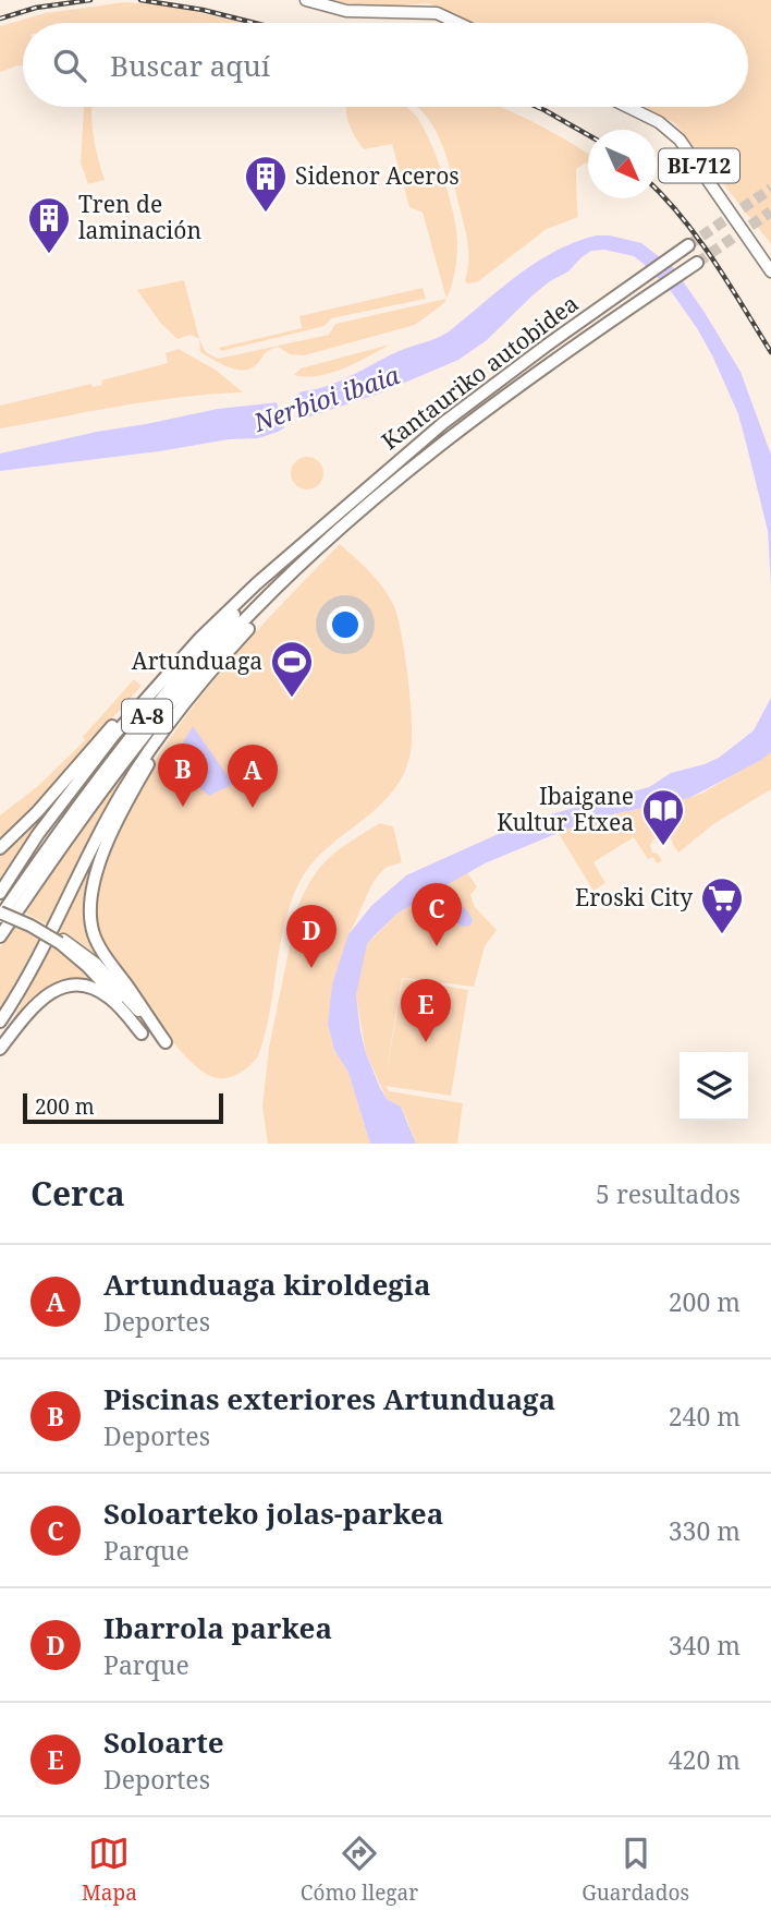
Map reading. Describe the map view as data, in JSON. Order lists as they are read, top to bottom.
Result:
{
  "streets": {
    "highway": ["Kantauriko autobidea", "A-8"],
    "main road": ["BI-712"]
  },
  "crossings": [
    ["Kantauriko autobidea", "A-8"]
  ],
  "water": ["Nerbioi ibaia"],
  "places": {
    "building": ["Sidenor Aceros", "Tren de laminación"],
    "sports": ["Artunduaga"],
    "library": ["Ibaigane Kultur Etxea"],
    "supermarket": ["Eroski City"]
  },
  "scale_bar": "200 m",
  "north": "bottom right",
  "page": {
    "search": "Buscar aquí",
    "pins": [
      "B",
      "A",
      "C",
      "D",
      "E"
    ],
    "scale": "200 m",
    "heading": ["Cerca", "5 resultados"],
    "list": [
      {
        "mark": "A",
        "name": "Artunduaga kiroldegia",
        "note": "Deportes",
        "value": "200 m"
      },
      {
        "mark": "B",
        "name": "Piscinas exteriores Artunduaga",
        "note": "Deportes",
        "value": "240 m"
      },
      {
        "mark": "C",
        "name": "Soloarteko jolas-parkea",
        "note": "Parque",
        "value": "330 m"
      },
      {
        "mark": "D",
        "name": "Ibarrola parkea",
        "note": "Parque",
        "value": "340 m"
      },
      {
        "mark": "E",
        "name": "Soloarte",
        "note": "Deportes",
        "value": "420 m"
      }
    ],
    "nav": ["Mapa", "Cómo llegar", "Guardados"]
  }
}
